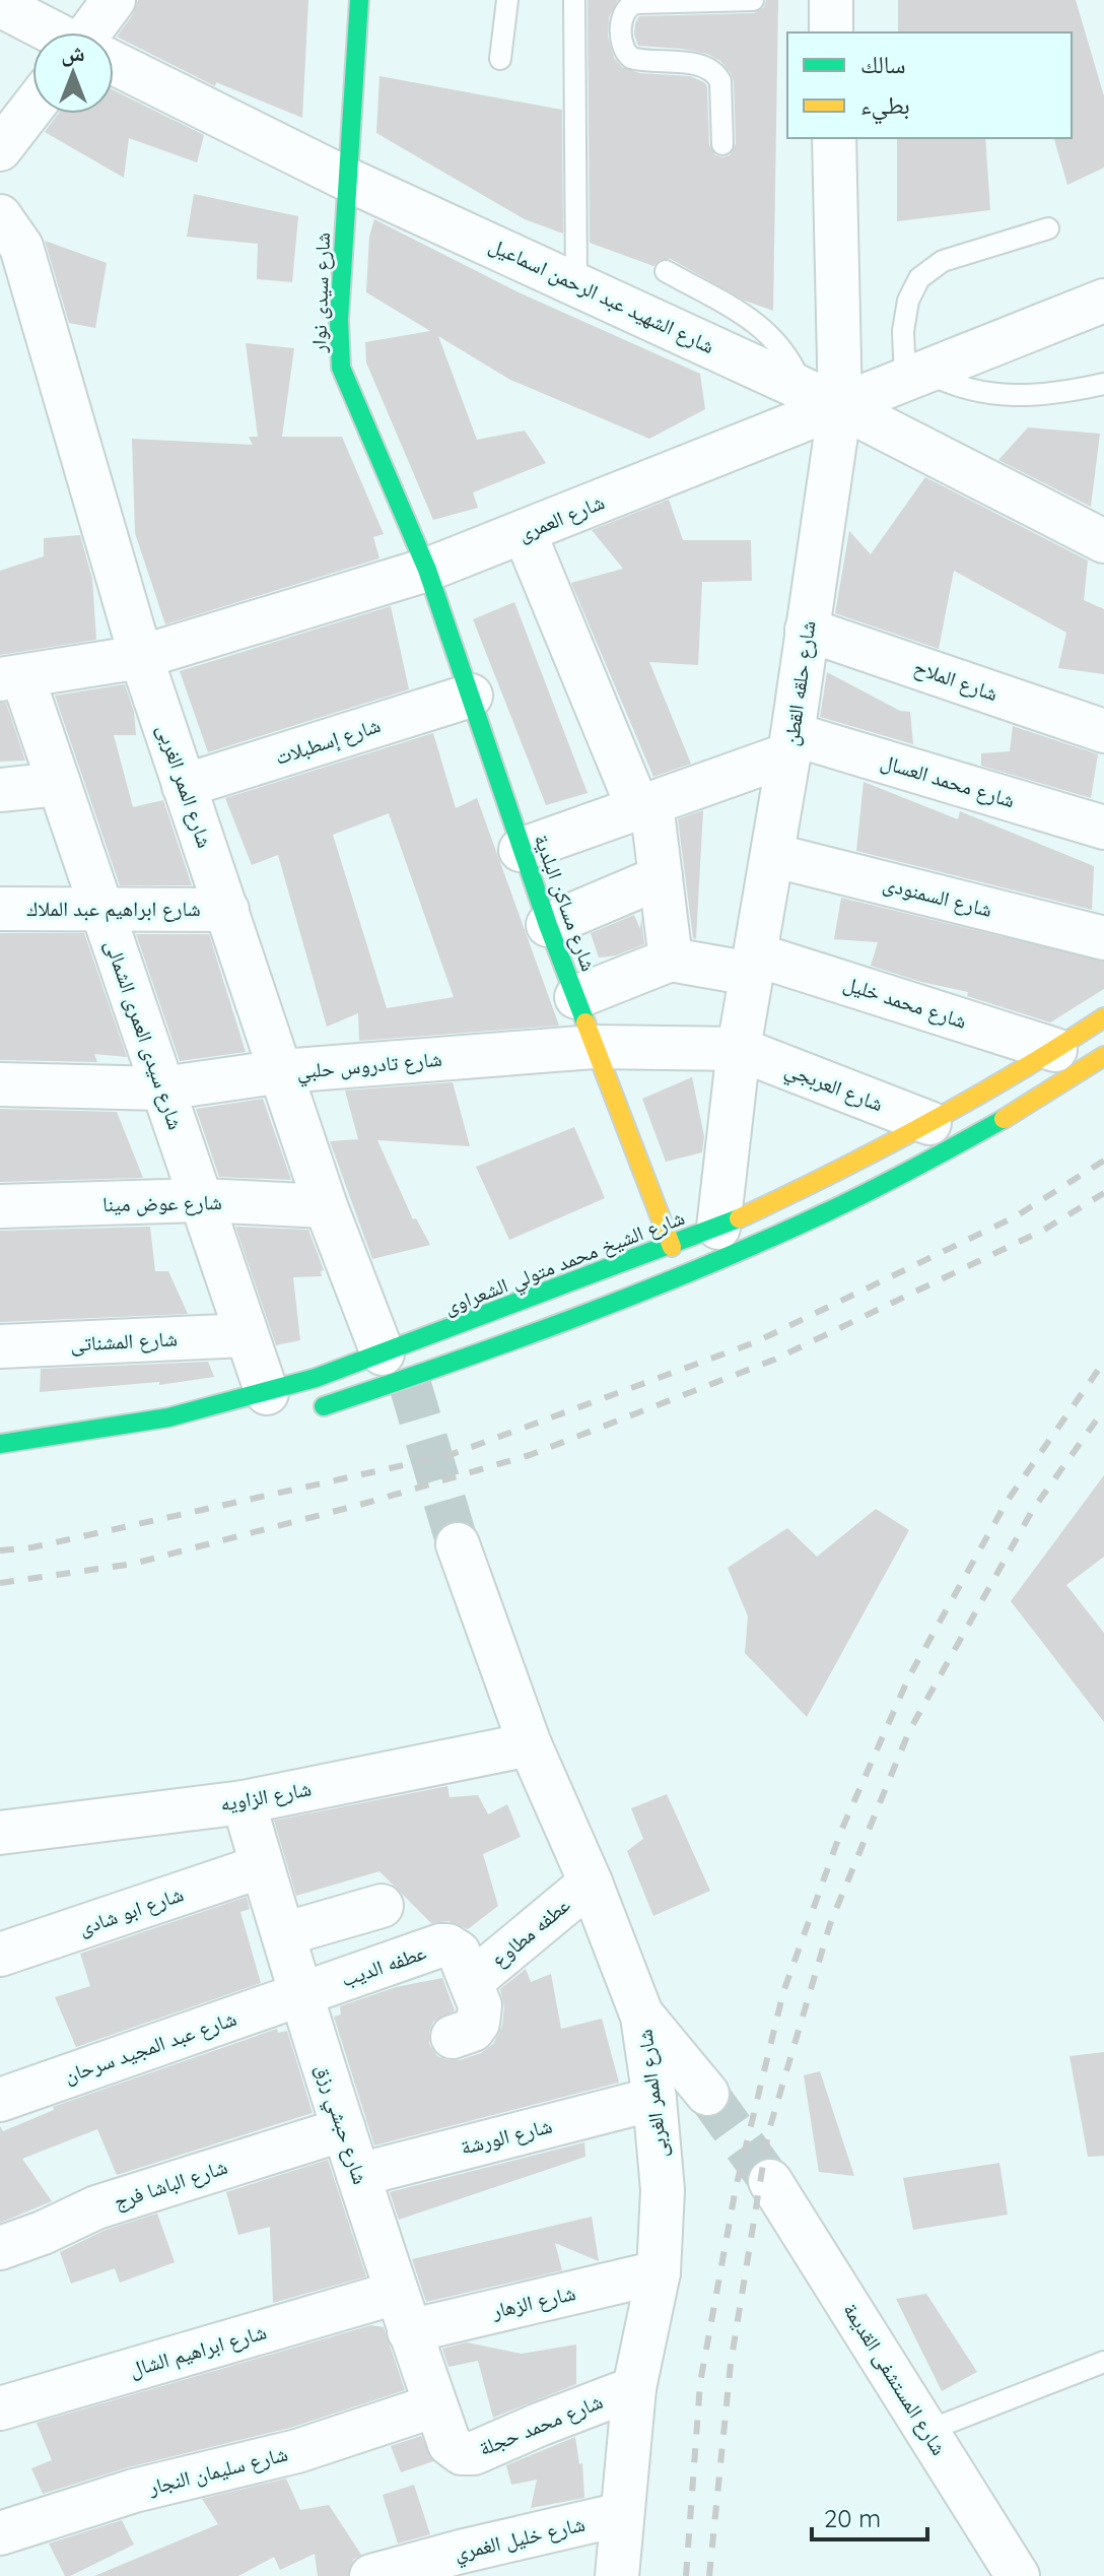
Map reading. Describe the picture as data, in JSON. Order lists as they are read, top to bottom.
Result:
{
  "streets": {
    "street": [
      "شارع سيدى نوار",
      "شارع الشهيد عبد الرحمن اسماعيل",
      "شارع العمرى",
      "شارع الملاح",
      "شارع حلقه القطن",
      "شارع إسطبلات",
      "شارع محمد العسال",
      "شارع الممر الغربى",
      "شارع السمنودى",
      "شارع مساكن البلدية",
      "شارع ابراهيم عبد الملاك",
      "شارع محمد خليل",
      "شارع سيدى العمرى الشمالى",
      "شارع تادروس حلبي",
      "شارع العربجي",
      "شارع عوض مينا",
      "شارع الشيخ محمد متولي الشعراوى",
      "شارع المشناتى",
      "شارع الزاويه",
      "شارع ابو شادى",
      "عطفه مطاوع",
      "عطفه الديب",
      "شارع عبد المجيد سرحان",
      "شارع حبشي رزق",
      "شارع الورشة",
      "شارع الباشا فرج",
      "شارع الزهار",
      "شارع ابراهيم الشال",
      "شارع المستشفى القديمة",
      "شارع محمد حجلة",
      "شارع سليمان النجار",
      "شارع خليل الغمري"
    ]
  },
  "crossings": [
    ["شارع سيدى نوار", "شارع الشهيد عبد الرحمن اسماعيل"],
    ["شارع سيدى نوار", "شارع العمرى"],
    ["شارع سيدى نوار", "شارع مساكن البلدية"],
    ["شارع الشهيد عبد الرحمن اسماعيل", "شارع العمرى"],
    ["شارع الشهيد عبد الرحمن اسماعيل", "شارع حلقه القطن"],
    ["شارع العمرى", "شارع حلقه القطن"],
    ["شارع العمرى", "شارع الممر الغربى"],
    ["شارع العمرى", "شارع مساكن البلدية"],
    ["شارع العمرى", "شارع سيدى العمرى الشمالى"],
    ["شارع الملاح", "شارع حلقه القطن"],
    ["شارع حلقه القطن", "شارع محمد العسال"],
    ["شارع حلقه القطن", "شارع السمنودى"],
    ["شارع حلقه القطن", "شارع محمد خليل"],
    ["شارع حلقه القطن", "شارع تادروس حلبي"],
    ["شارع حلقه القطن", "شارع العربجي"],
    ["شارع حلقه القطن", "شارع الشيخ محمد متولي الشعراوى"],
    ["شارع إسطبلات", "شارع الممر الغربى"],
    ["شارع إسطبلات", "شارع مساكن البلدية"],
    ["شارع الممر الغربى", "شارع ابراهيم عبد الملاك"],
    ["شارع الممر الغربى", "شارع تادروس حلبي"],
    ["شارع الممر الغربى", "شارع عوض مينا"],
    ["شارع الممر الغربى", "شارع الشيخ محمد متولي الشعراوى"],
    ["شارع الممر الغربى", "شارع الزاويه"],
    ["شارع الممر الغربى", "عطفه مطاوع"],
    ["شارع الممر الغربى", "شارع الورشة"],
    ["شارع الممر الغربى", "شارع الزهار"],
    ["شارع الممر الغربى", "شارع محمد حجلة"],
    ["شارع الممر الغربى", "شارع خليل الغمري"],
    ["شارع مساكن البلدية", "شارع تادروس حلبي"],
    ["شارع مساكن البلدية", "شارع الشيخ محمد متولي الشعراوى"],
    ["شارع ابراهيم عبد الملاك", "شارع سيدى العمرى الشمالى"],
    ["شارع محمد خليل", "شارع الشيخ محمد متولي الشعراوى"],
    ["شارع سيدى العمرى الشمالى", "شارع تادروس حلبي"],
    ["شارع سيدى العمرى الشمالى", "شارع عوض مينا"],
    ["شارع سيدى العمرى الشمالى", "شارع الشيخ محمد متولي الشعراوى"],
    ["شارع سيدى العمرى الشمالى", "شارع المشناتى"],
    ["شارع تادروس حلبي", "شارع العربجي"],
    ["شارع العربجي", "شارع الشيخ محمد متولي الشعراوى"],
    ["شارع الزاويه", "شارع حبشي رزق"],
    ["شارع ابو شادى", "شارع حبشي رزق"],
    ["عطفه مطاوع", "عطفه الديب"],
    ["عطفه الديب", "شارع عبد المجيد سرحان"],
    ["عطفه الديب", "شارع حبشي رزق"],
    ["شارع عبد المجيد سرحان", "شارع حبشي رزق"],
    ["شارع حبشي رزق", "شارع الورشة"],
    ["شارع حبشي رزق", "شارع الباشا فرج"],
    ["شارع حبشي رزق", "شارع الزهار"],
    ["شارع حبشي رزق", "شارع ابراهيم الشال"],
    ["شارع حبشي رزق", "شارع محمد حجلة"],
    ["شارع حبشي رزق", "شارع سليمان النجار"],
    ["شارع الزهار", "شارع ابراهيم الشال"],
    ["شارع محمد حجلة", "شارع سليمان النجار"]
  ],
  "legend": ["سالك", "بطيء"],
  "scale_bar": "20 m",
  "north": "top"
}
